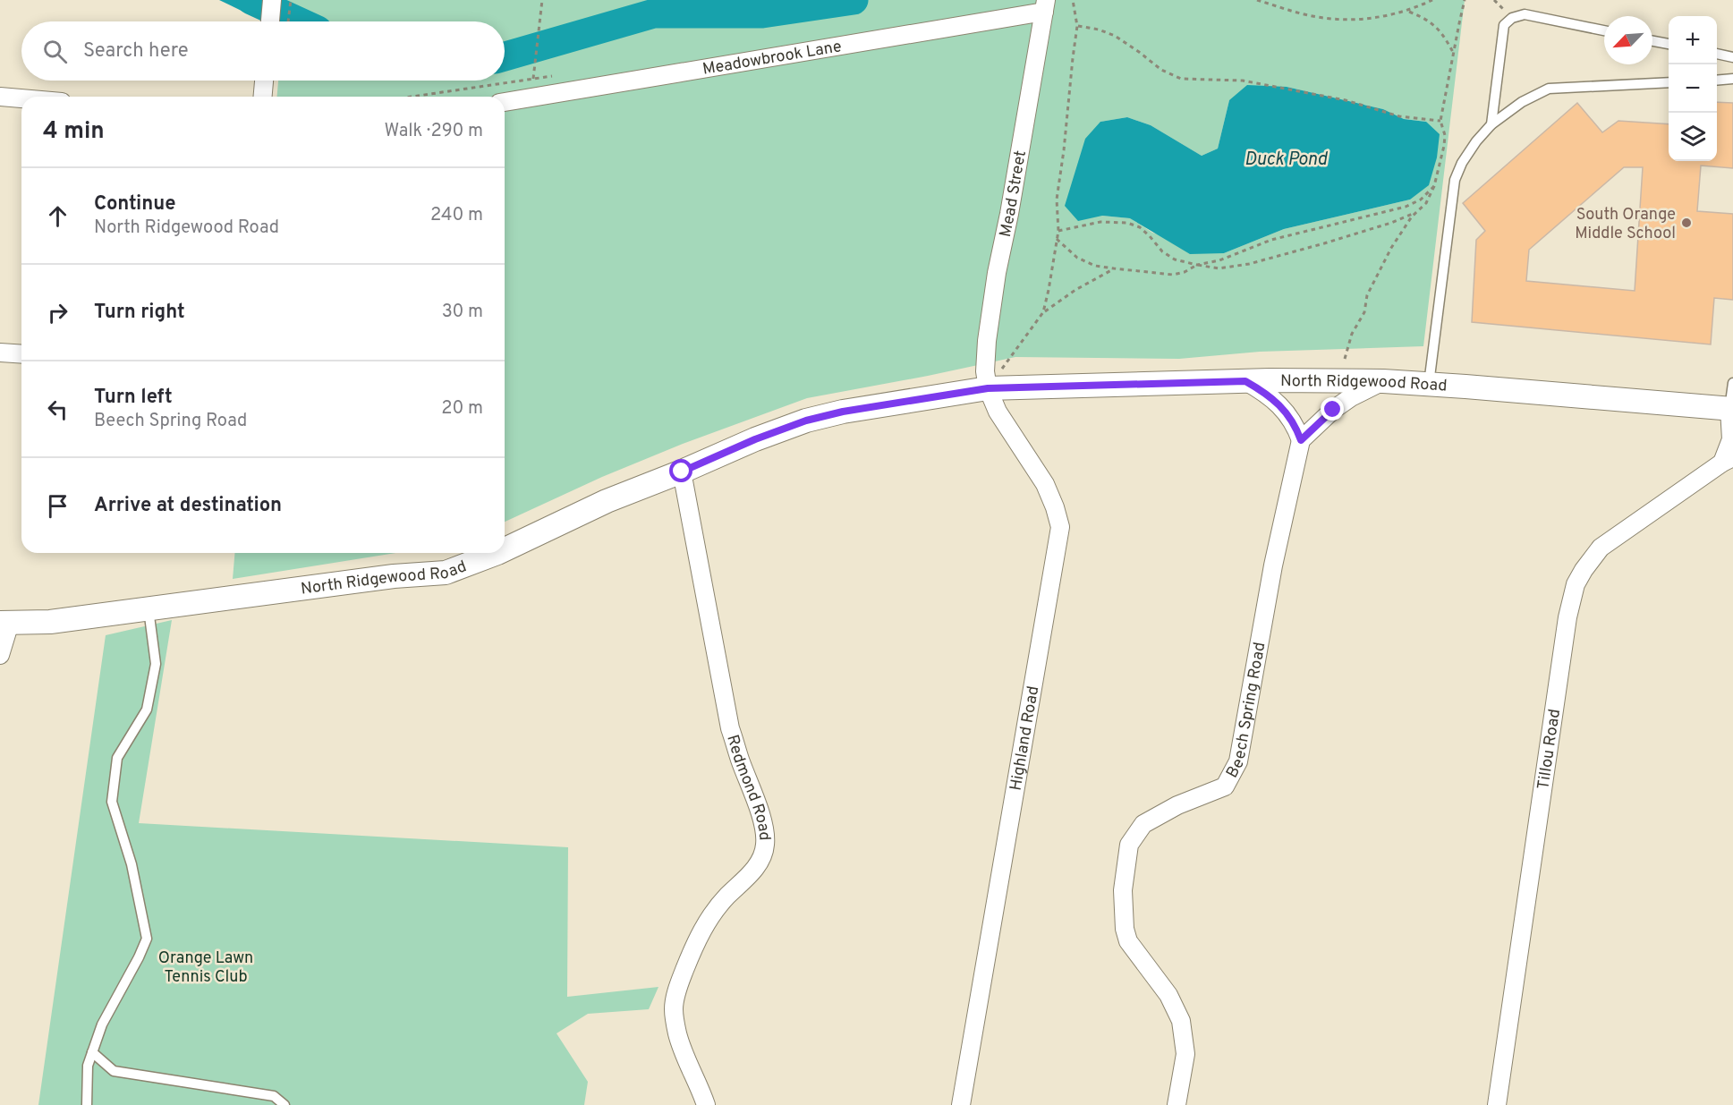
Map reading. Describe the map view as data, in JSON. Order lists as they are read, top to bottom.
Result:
{
  "streets": {
    "street": [
      "Meadowbrook Lane",
      "Mead Street",
      "North Ridgewood Road",
      "Beech Spring Road",
      "Highland Road",
      "Tillou Road",
      "Redmond Road"
    ]
  },
  "crossings": [
    ["Meadowbrook Lane", "Mead Street"],
    ["Mead Street", "North Ridgewood Road"],
    ["Mead Street", "Highland Road"],
    ["North Ridgewood Road", "Highland Road"],
    ["North Ridgewood Road", "Tillou Road"],
    ["North Ridgewood Road", "Redmond Road"]
  ],
  "water": ["Duck Pond"],
  "parks": ["Orange Lawn Tennis Club"],
  "places": ["South Orange Middle School"],
  "north": "bottom left",
  "page": {
    "map_buttons": ["+", "−"],
    "search": "Search here",
    "heading": ["4 min", "Walk · 290 m"],
    "list": [
      ["Continue", "North Ridgewood Road", "240 m"],
      ["Turn right", "30 m"],
      ["Turn left", "Beech Spring Road", "20 m"],
      "Arrive at destination"
    ]
  }
}
